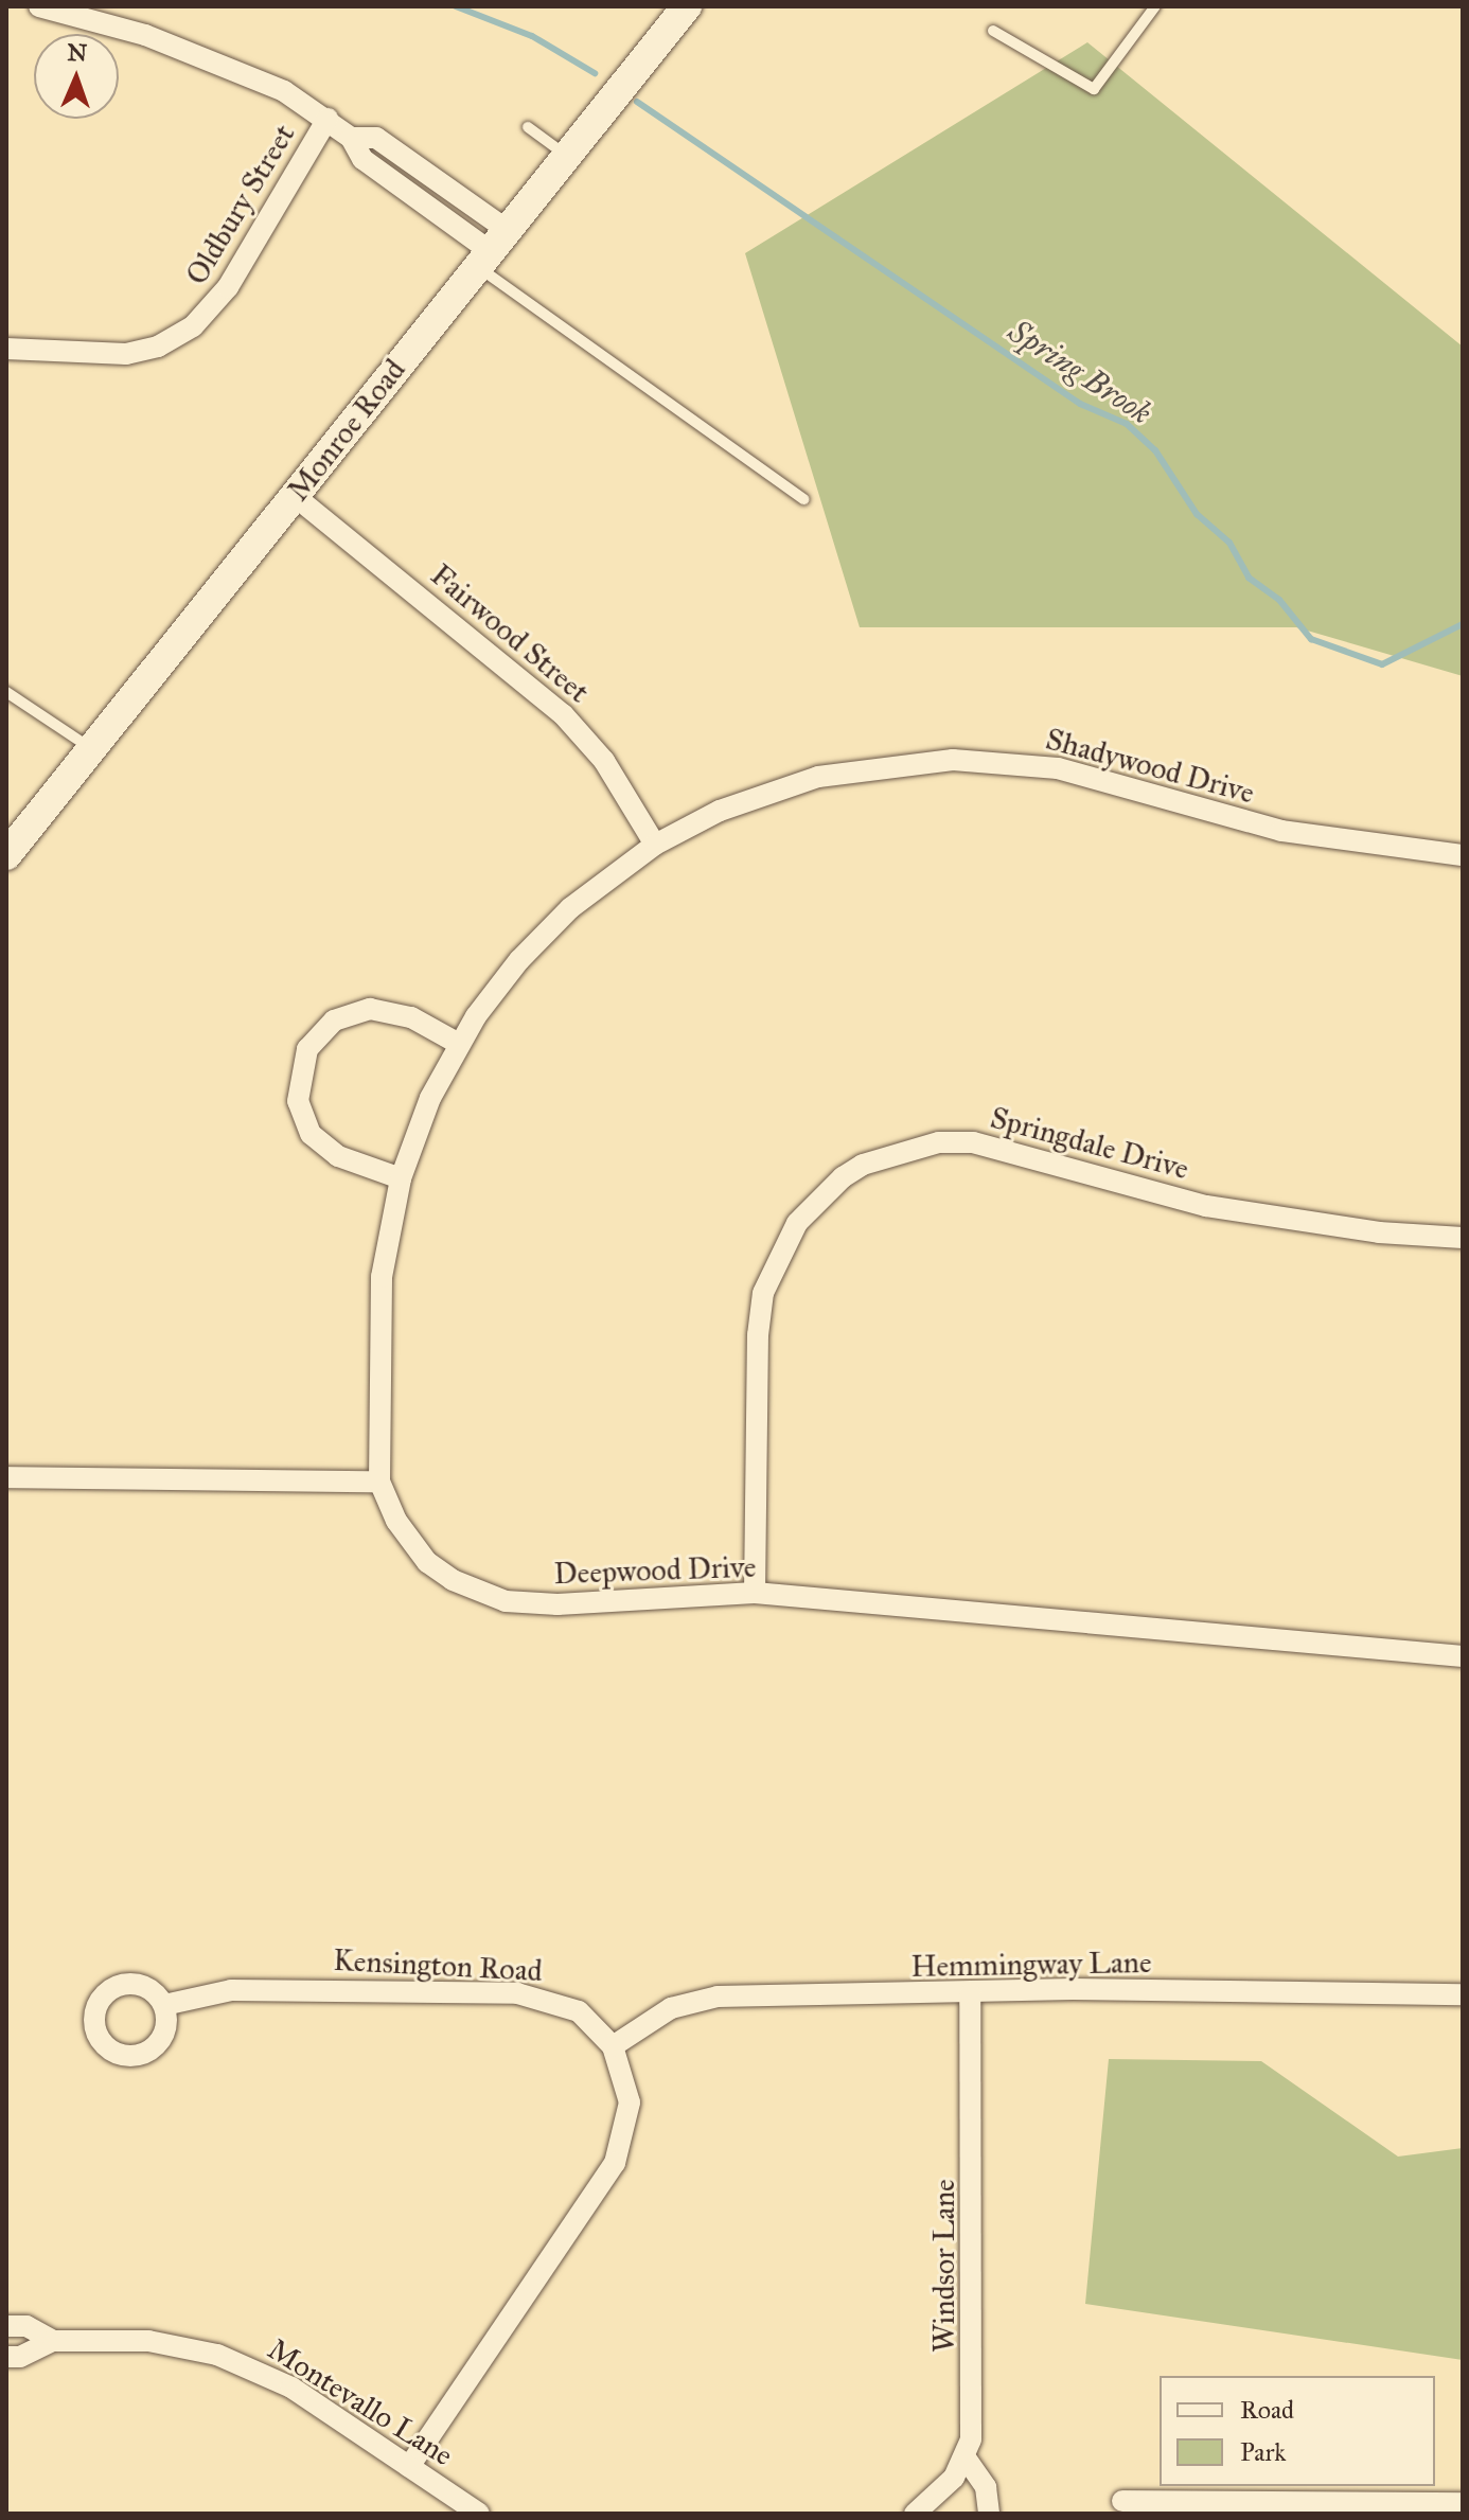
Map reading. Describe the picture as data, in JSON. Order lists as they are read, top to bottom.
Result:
{
  "streets": {
    "street": [
      "Oldbury Street",
      "Monroe Road",
      "Fairwood Street",
      "Shadywood Drive",
      "Springdale Drive",
      "Deepwood Drive",
      "Hemmingway Lane",
      "Kensington Road",
      "Windsor Lane",
      "Montevallo Lane"
    ]
  },
  "crossings": [
    ["Monroe Road", "Fairwood Street"],
    ["Fairwood Street", "Shadywood Drive"],
    ["Shadywood Drive", "Deepwood Drive"],
    ["Springdale Drive", "Deepwood Drive"],
    ["Hemmingway Lane", "Kensington Road"],
    ["Hemmingway Lane", "Windsor Lane"],
    ["Kensington Road", "Montevallo Lane"]
  ],
  "water": ["Spring Brook"],
  "legend": ["Road", "Park"],
  "north": "top"
}
